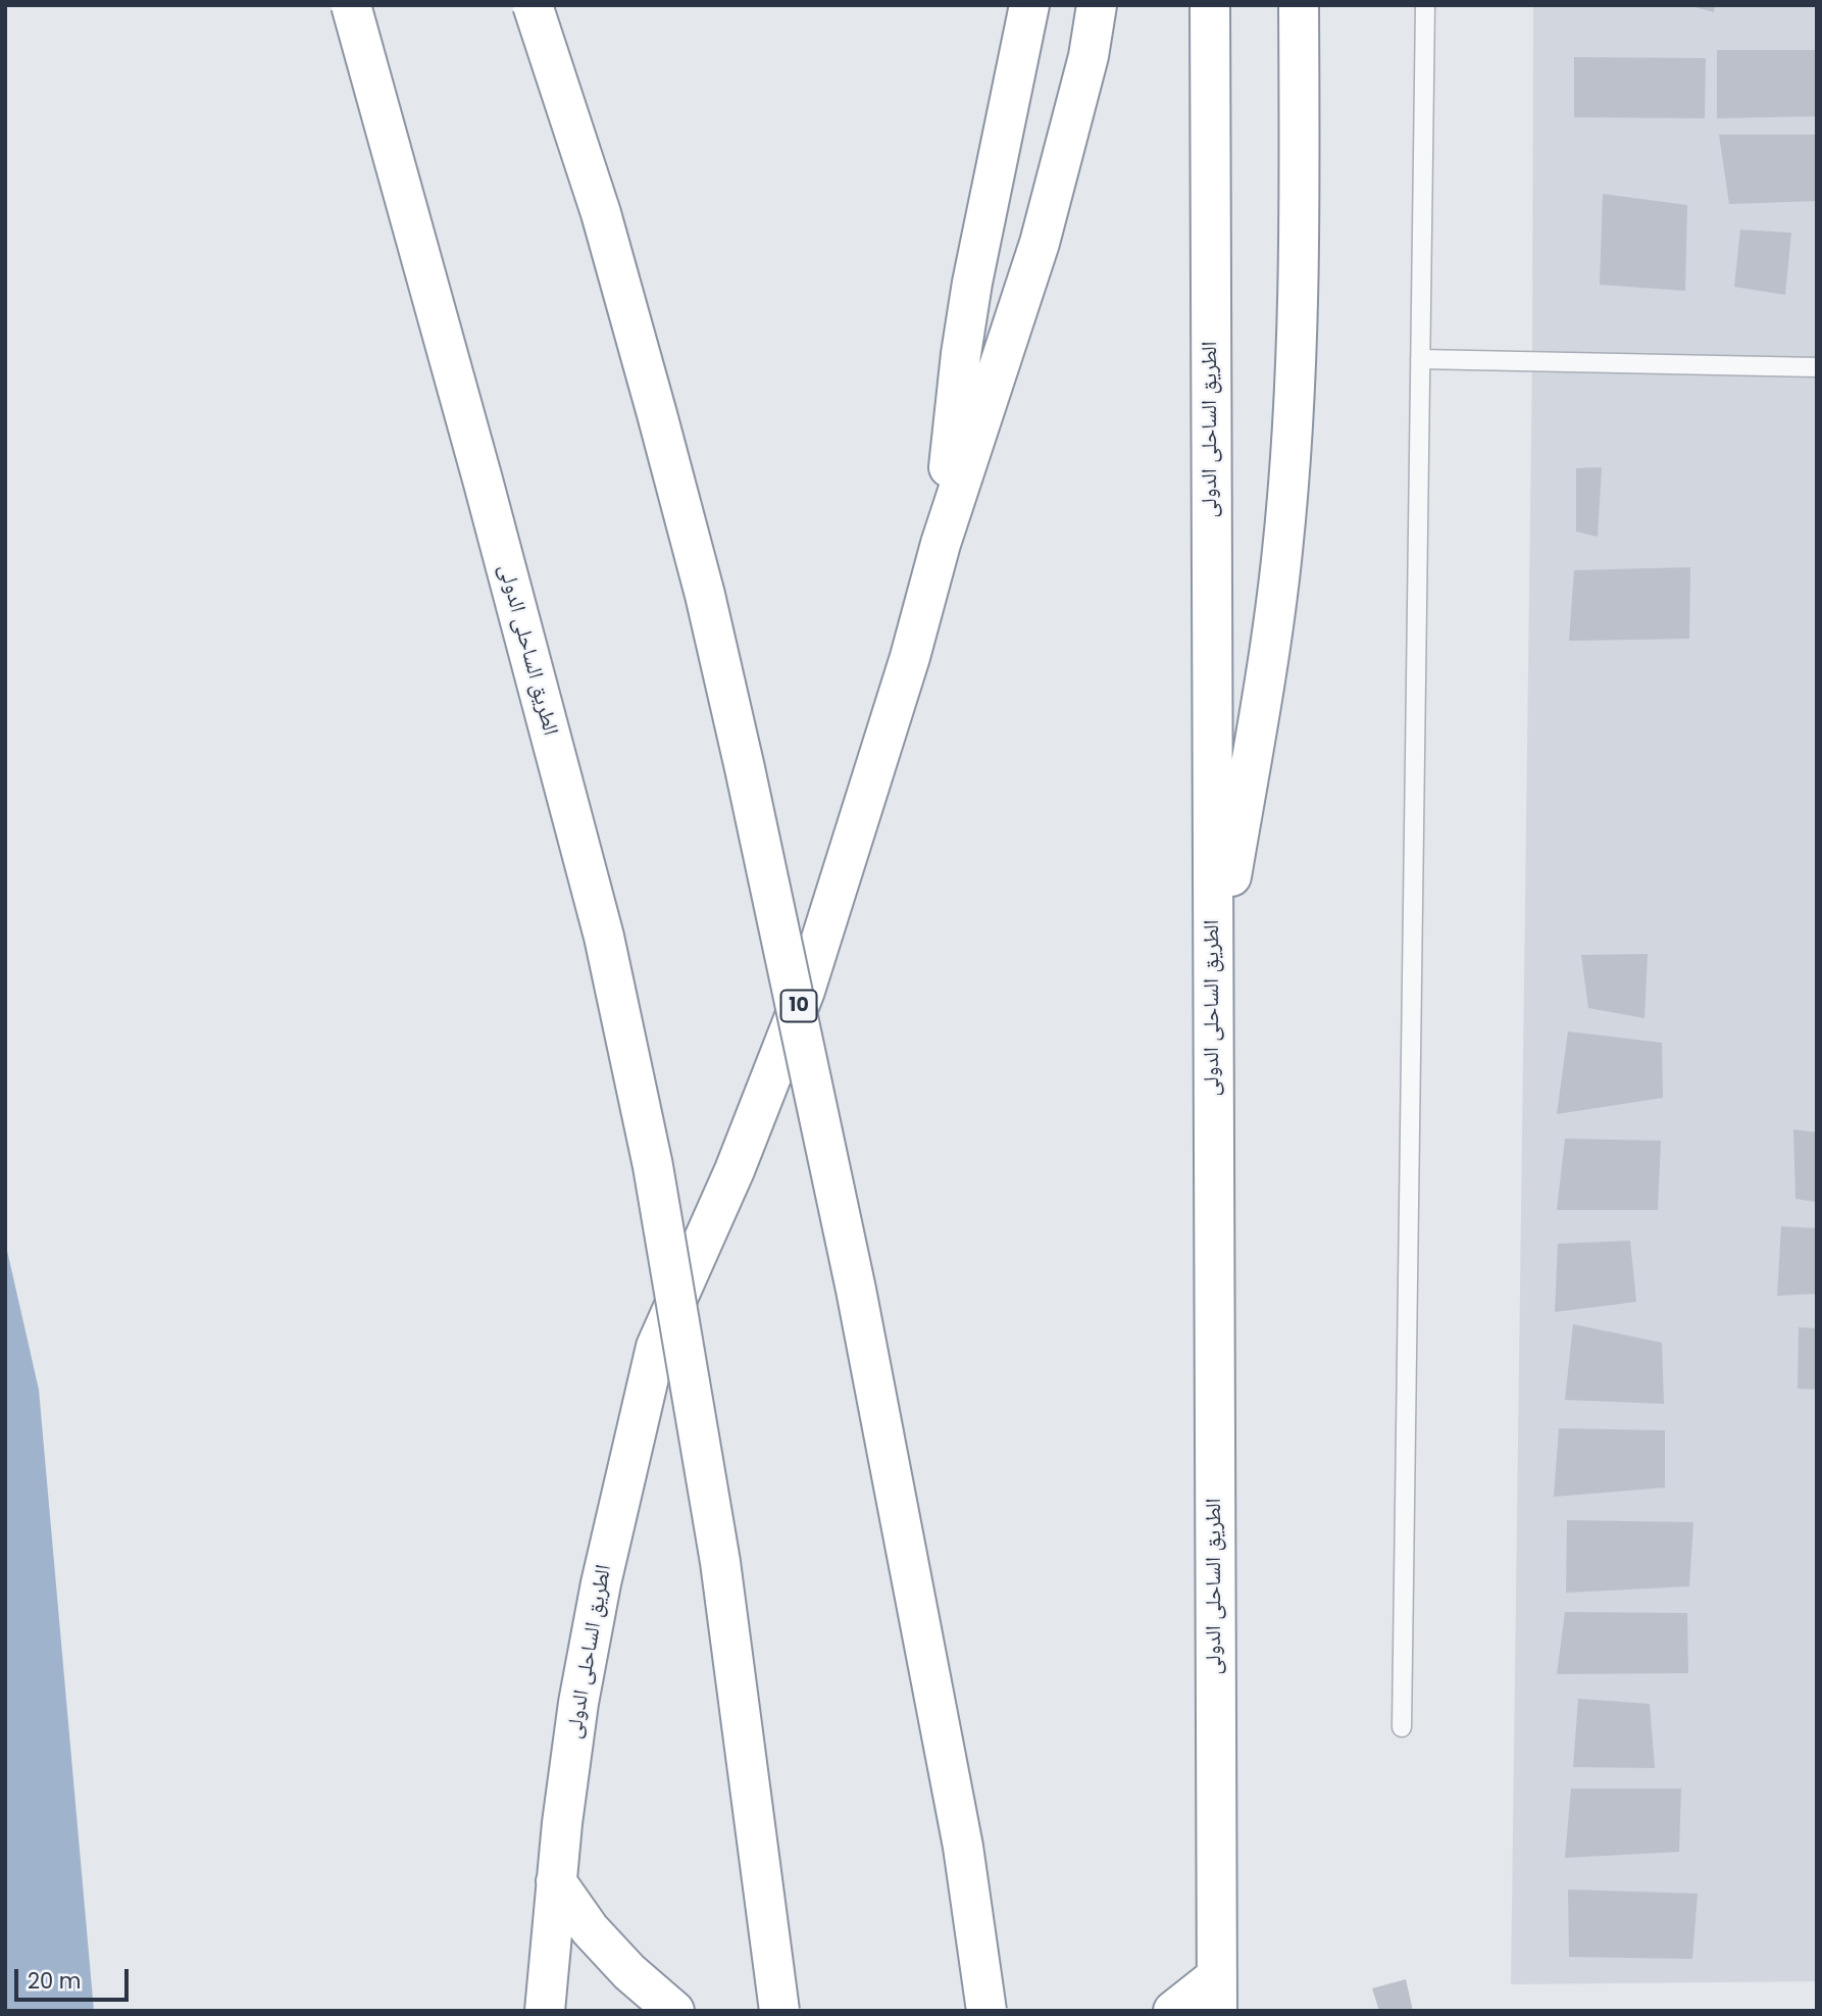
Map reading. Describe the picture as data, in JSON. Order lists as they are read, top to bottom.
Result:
{
  "streets": {
    "highway": ["الطريق الساحلى الدولى", "10"]
  },
  "scale_bar": "20 m"
}
